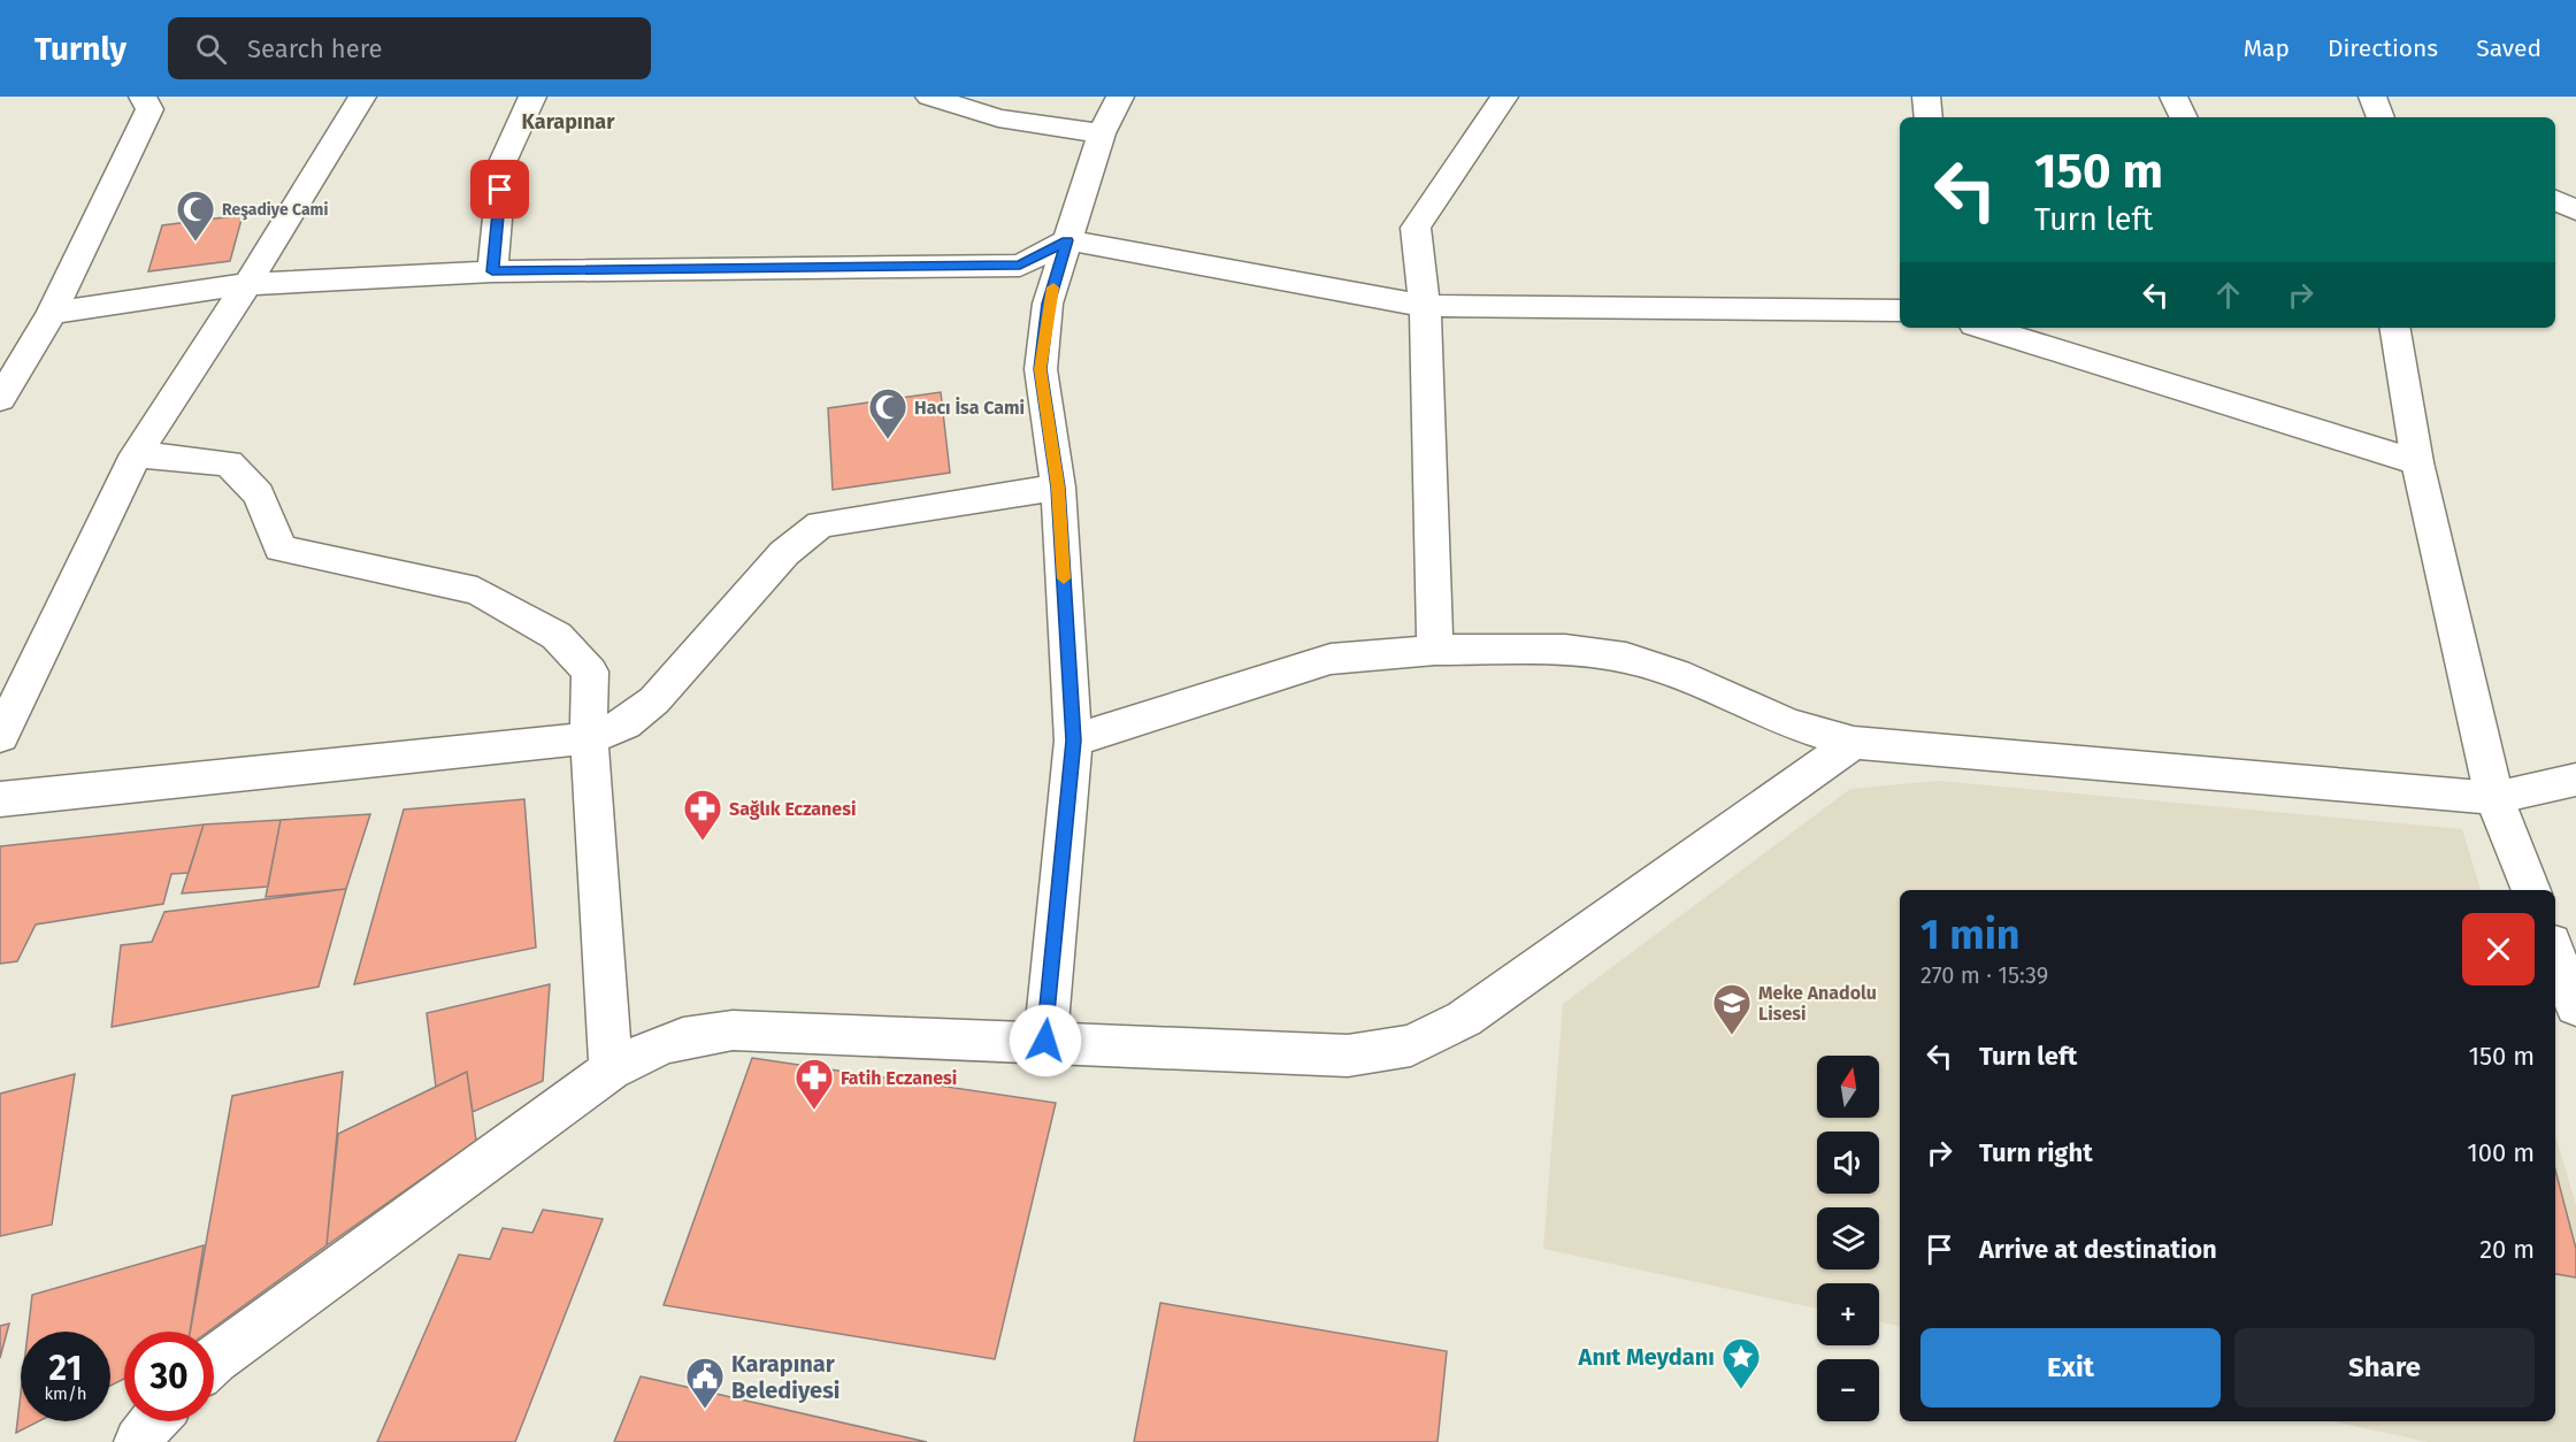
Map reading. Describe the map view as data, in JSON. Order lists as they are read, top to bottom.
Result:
{
  "districts": ["Karapınar"],
  "places": {
    "mosque": ["Reşadiye Cami", "Hacı İsa Cami"],
    "pharmacy": ["Sağlık Eczanesi", "Fatih Eczanesi"],
    "school or university": ["Meke Anadolu Lisesi"],
    "place": ["Anıt Meydanı"],
    "public building": ["Karapınar Belediyesi"]
  },
  "north": "top",
  "page": {
    "header": "Turnly",
    "search": "Search here",
    "nav": ["Map", "Directions", "Saved"],
    "turn": ["150 m", "Turn left"],
    "heading": ["1 min", "270 m · 15:39"],
    "list": [
      {
        "name": "Turn left",
        "value": "150 m"
      },
      {
        "name": "Turn right",
        "value": "100 m"
      },
      {
        "name": "Arrive at destination",
        "value": "20 m"
      }
    ],
    "map_buttons": ["+", "−"],
    "buttons": ["Exit", "Share"],
    "speed": "21 km/h",
    "limit": "30"
  }
}
